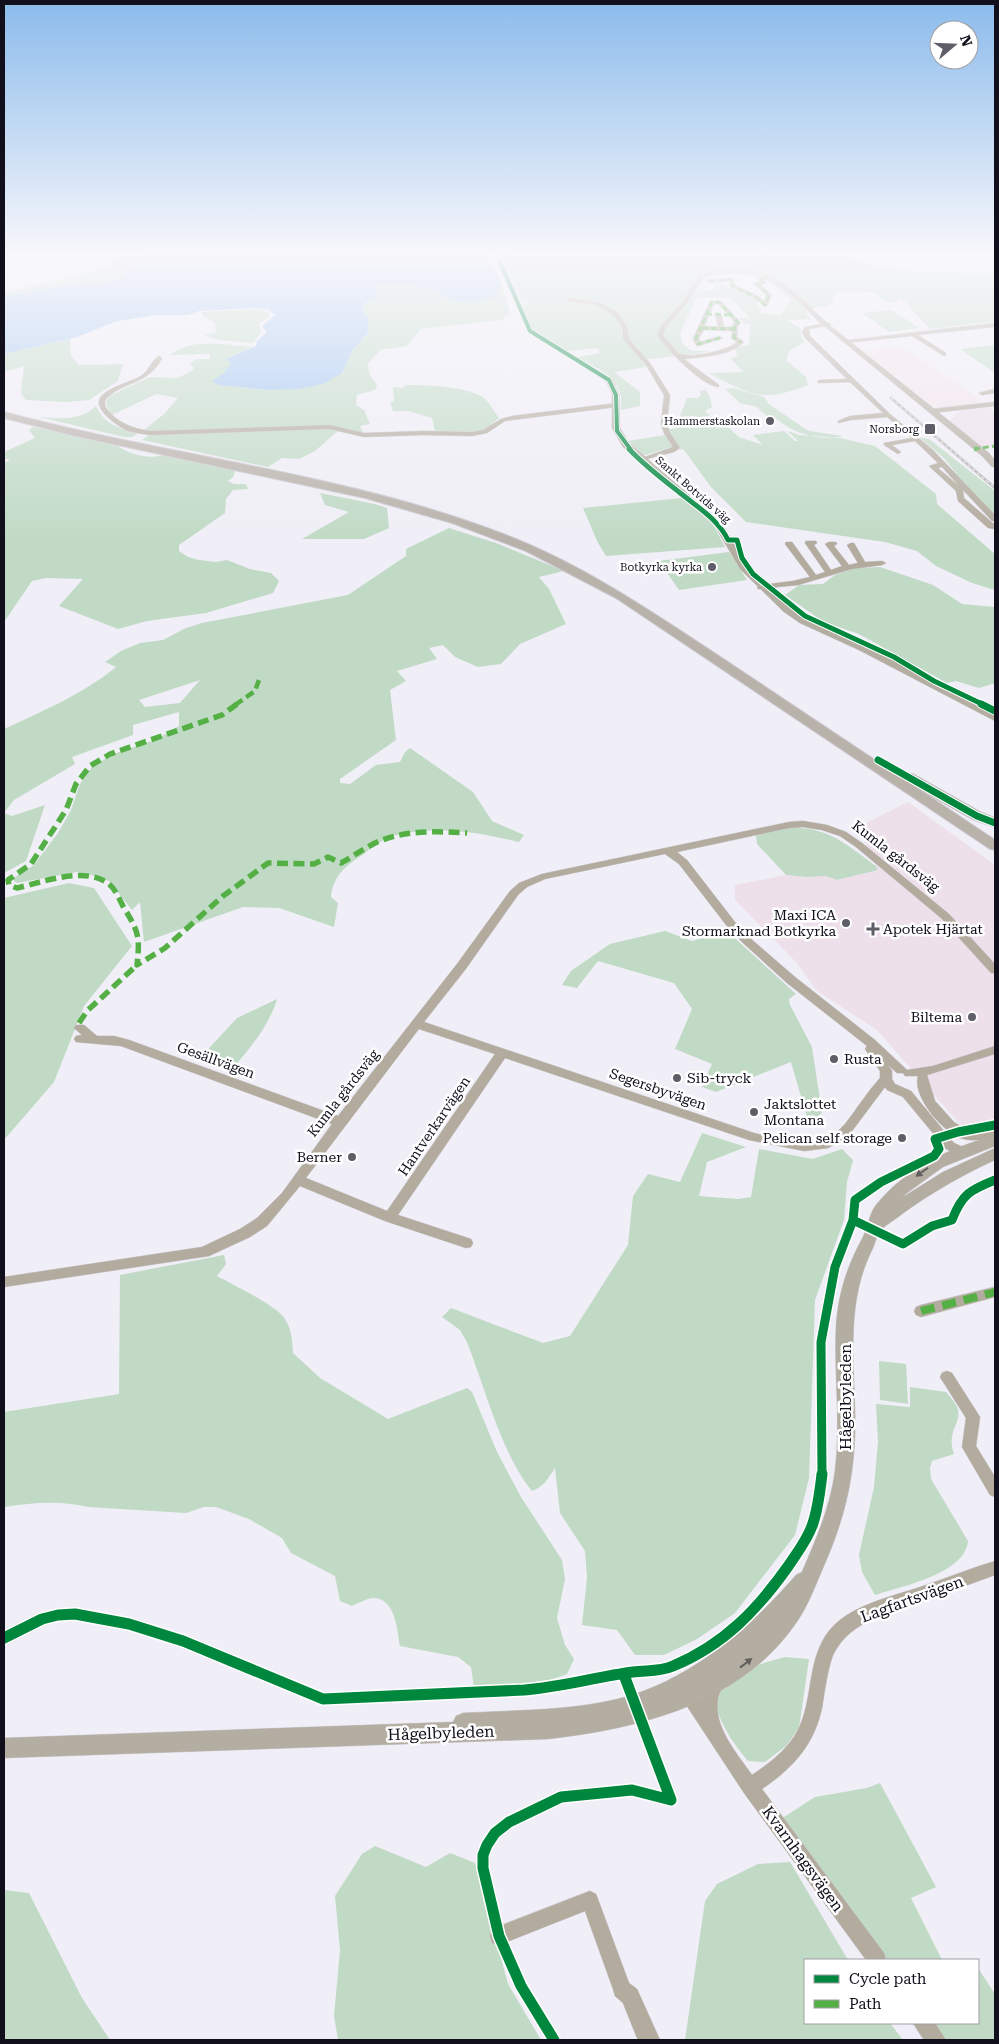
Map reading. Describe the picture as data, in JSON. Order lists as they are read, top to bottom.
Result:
{
  "streets": {
    "main road": ["Sankt Botvids väg", "Hågelbyleden"],
    "street": [
      "Kumla gårdsväg",
      "Gesällvägen",
      "Segersbyvägen",
      "Hantverkarvägen",
      "Lagfartsvägen",
      "Kvarnhagsvägen"
    ]
  },
  "crossings": [
    ["Kumla gårdsväg", "Gesällvägen"],
    ["Kumla gårdsväg", "Segersbyvägen"],
    ["Segersbyvägen", "Hantverkarvägen"],
    ["Hågelbyleden", "Kvarnhagsvägen"],
    ["Lagfartsvägen", "Kvarnhagsvägen"]
  ],
  "places": {
    "other": [
      "Hammerstaskolan",
      "Botkyrka kyrka",
      "Maxi ICA Stormarknad Botkyrka",
      "Biltema",
      "Rusta",
      "Sib-tryck",
      "Jaktslottet Montana",
      "Pelican self storage",
      "Berner"
    ],
    "transit": ["Norsborg"],
    "health": ["Apotek Hjärtat"]
  },
  "legend": ["Cycle path", "Path"],
  "north": "right"
}
